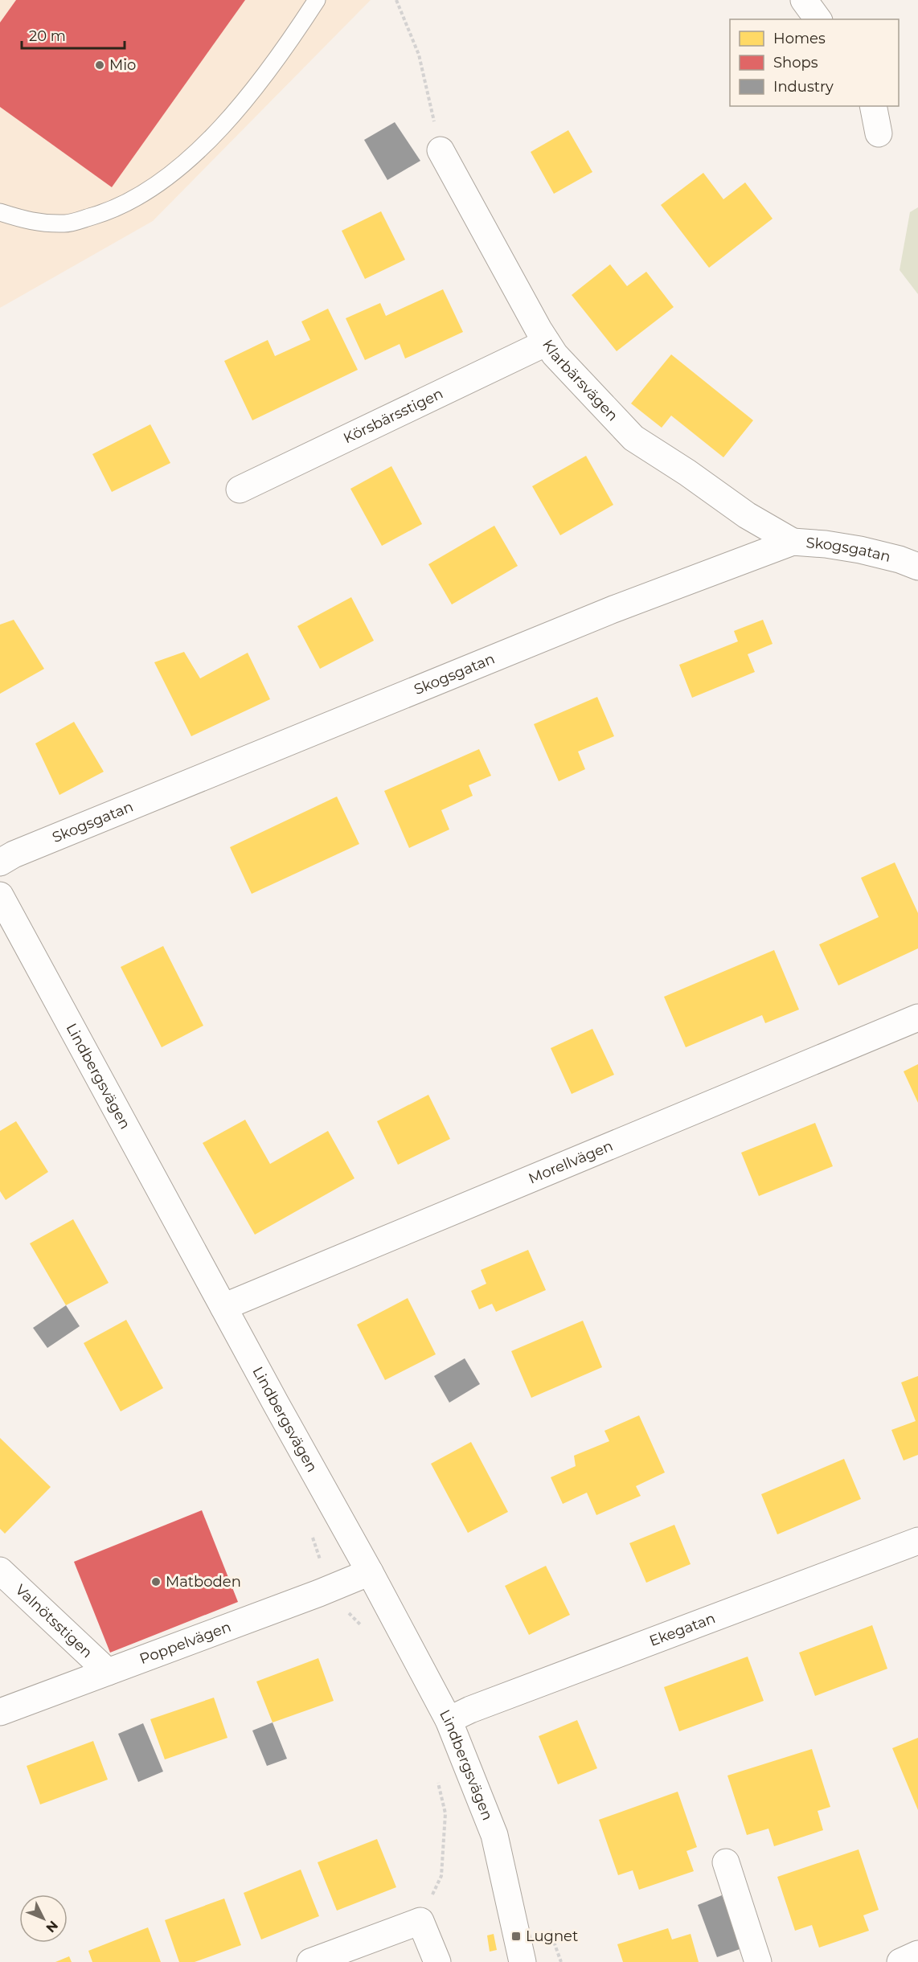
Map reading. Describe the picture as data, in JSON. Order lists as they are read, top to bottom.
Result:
{
  "streets": {
    "street": [
      "Klarbärsvägen",
      "Körsbärsstigen",
      "Skogsgatan",
      "Lindbergsvägen",
      "Morellvägen",
      "Valnötsstigen",
      "Ekegatan",
      "Poppelvägen"
    ]
  },
  "crossings": [
    ["Klarbärsvägen", "Körsbärsstigen"],
    ["Klarbärsvägen", "Skogsgatan"],
    ["Lindbergsvägen", "Morellvägen"],
    ["Lindbergsvägen", "Ekegatan"],
    ["Lindbergsvägen", "Poppelvägen"],
    ["Valnötsstigen", "Poppelvägen"]
  ],
  "places": {
    "other": ["Mio", "Matboden"],
    "transit": ["Lugnet"]
  },
  "legend": ["Homes", "Shops", "Industry"],
  "scale_bar": "20 m",
  "north": "bottom right"
}
